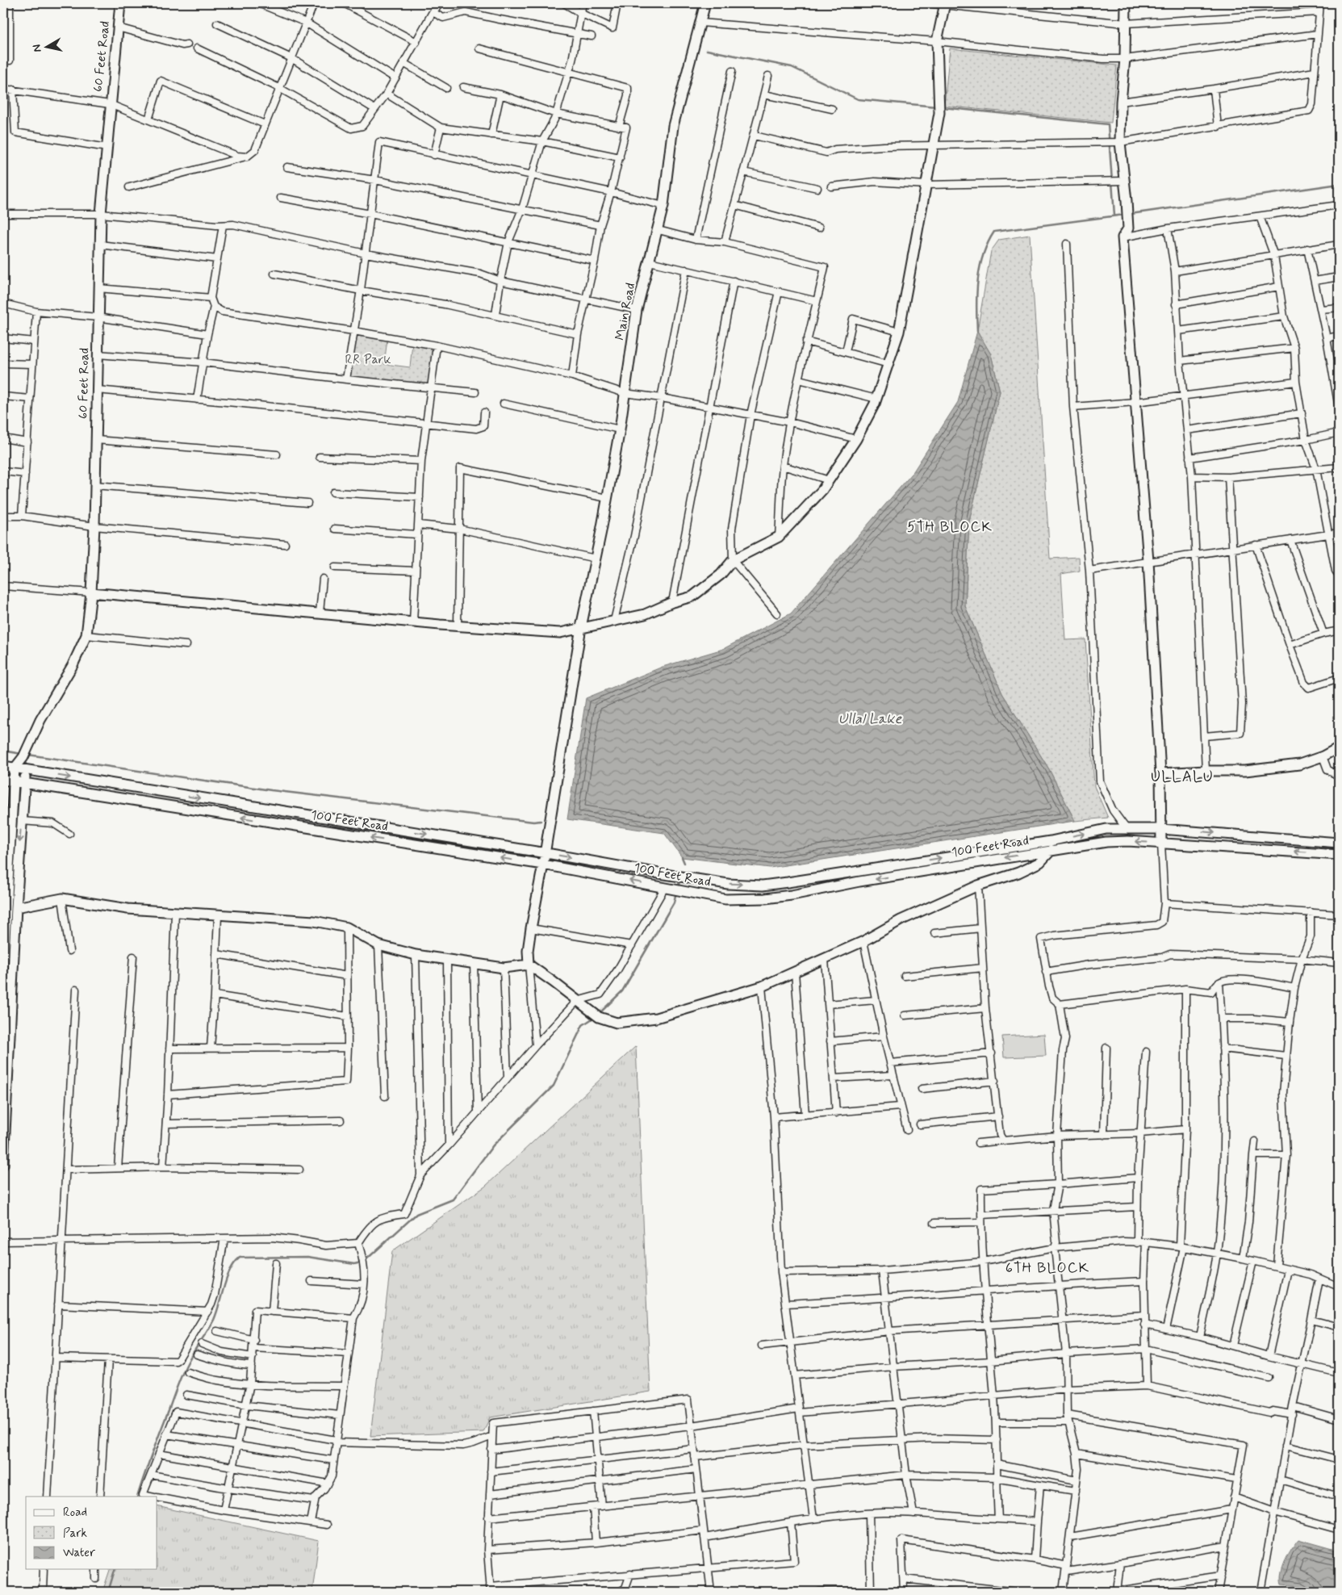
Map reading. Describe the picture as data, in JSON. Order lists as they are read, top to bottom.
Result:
{
  "streets": {
    "street": ["60 Feet Road", "Main Road", "100 Feet Road"]
  },
  "crossings": [
    ["60 Feet Road", "100 Feet Road"],
    ["Main Road", "100 Feet Road"]
  ],
  "districts": ["5TH BLOCK", "ULLALU", "6TH BLOCK"],
  "water": ["Ullal Lake"],
  "parks": ["RR Park"],
  "legend": ["Road", "Park", "Water"],
  "north": "left"
}
